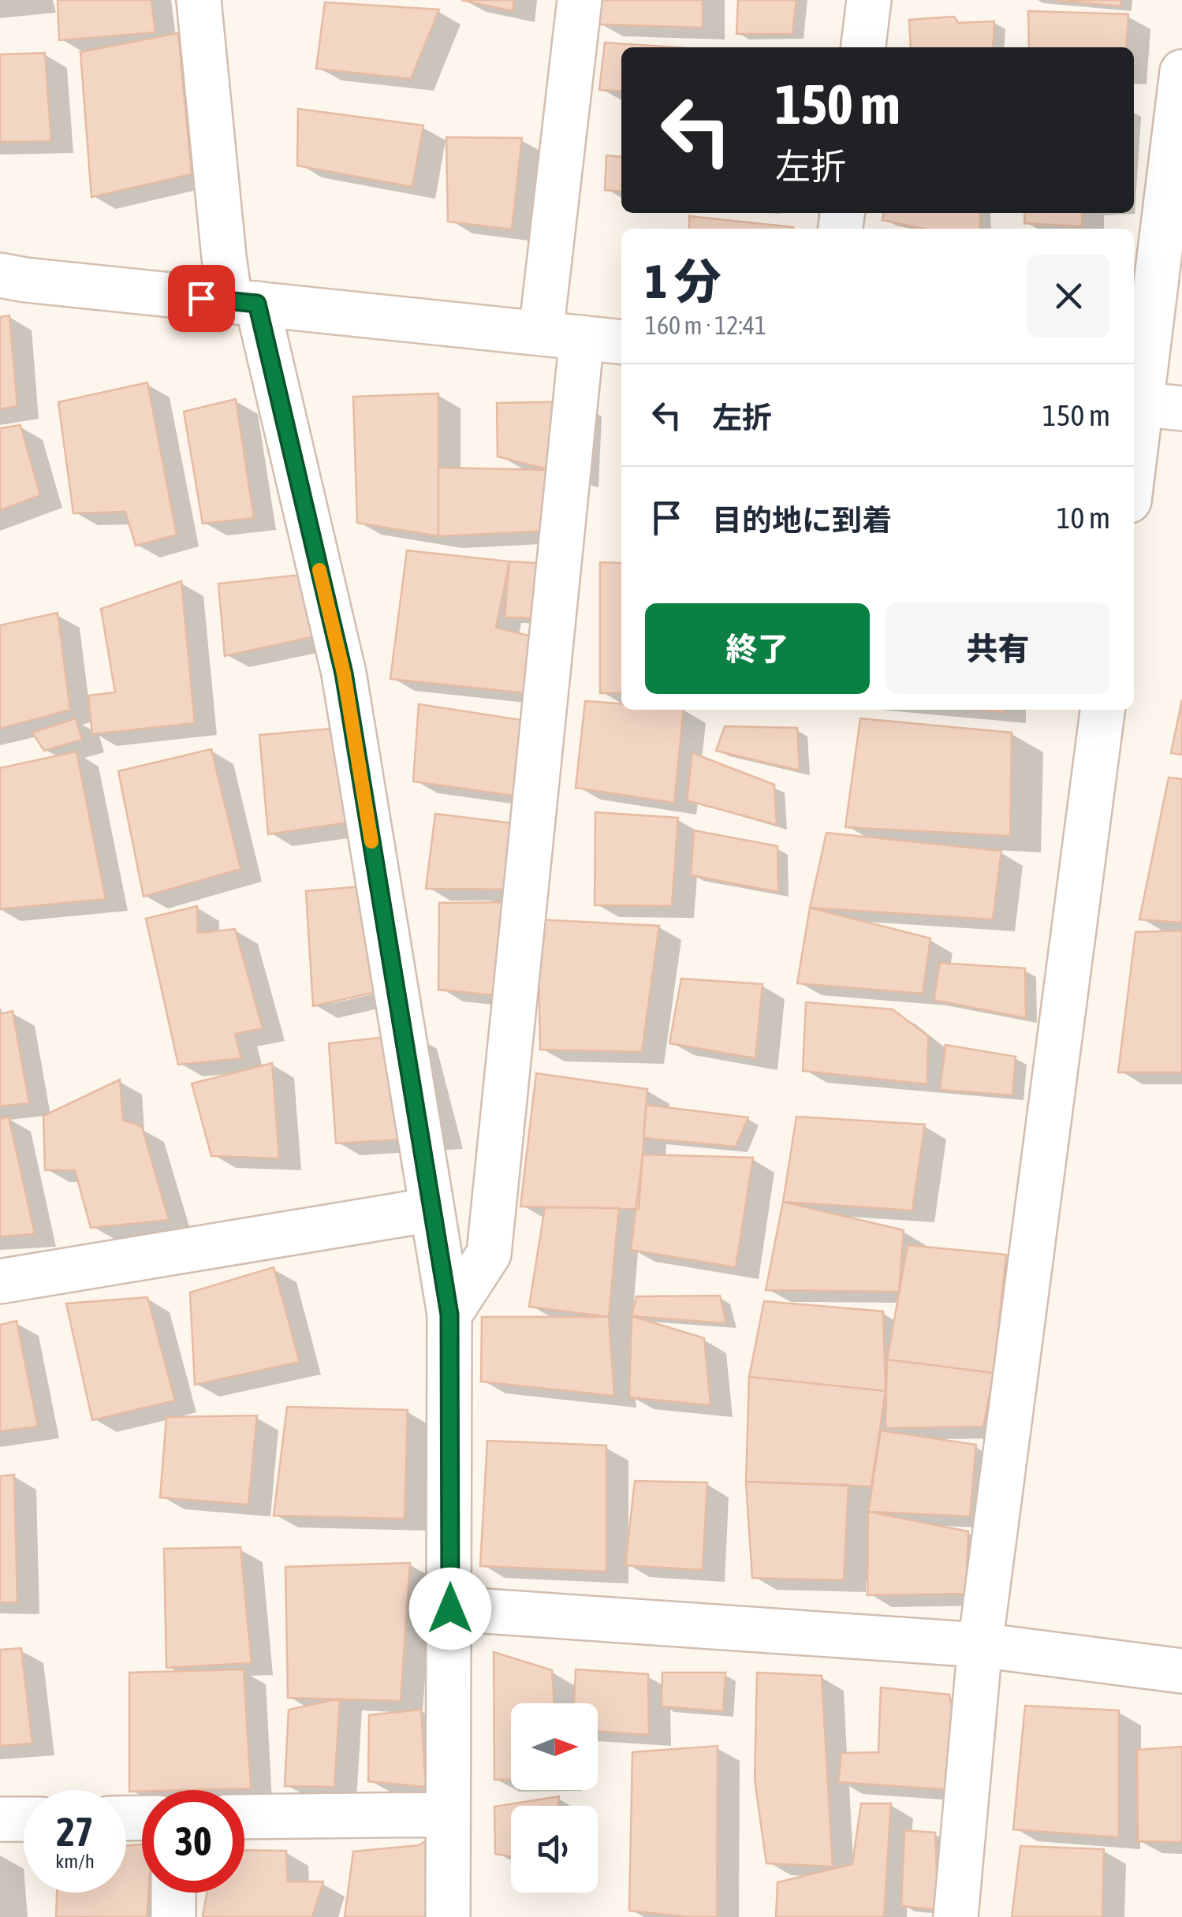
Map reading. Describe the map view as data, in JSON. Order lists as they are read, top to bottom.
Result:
{
  "north": "right",
  "page": {
    "turn": ["150 m", "左折"],
    "heading": ["1 分", "160 m · 12:41"],
    "list": [
      {
        "name": "左折",
        "value": "150 m"
      },
      {
        "name": "目的地に到着",
        "value": "10 m"
      }
    ],
    "buttons": ["終了", "共有"],
    "speed": "27 km/h",
    "limit": "30"
  }
}
